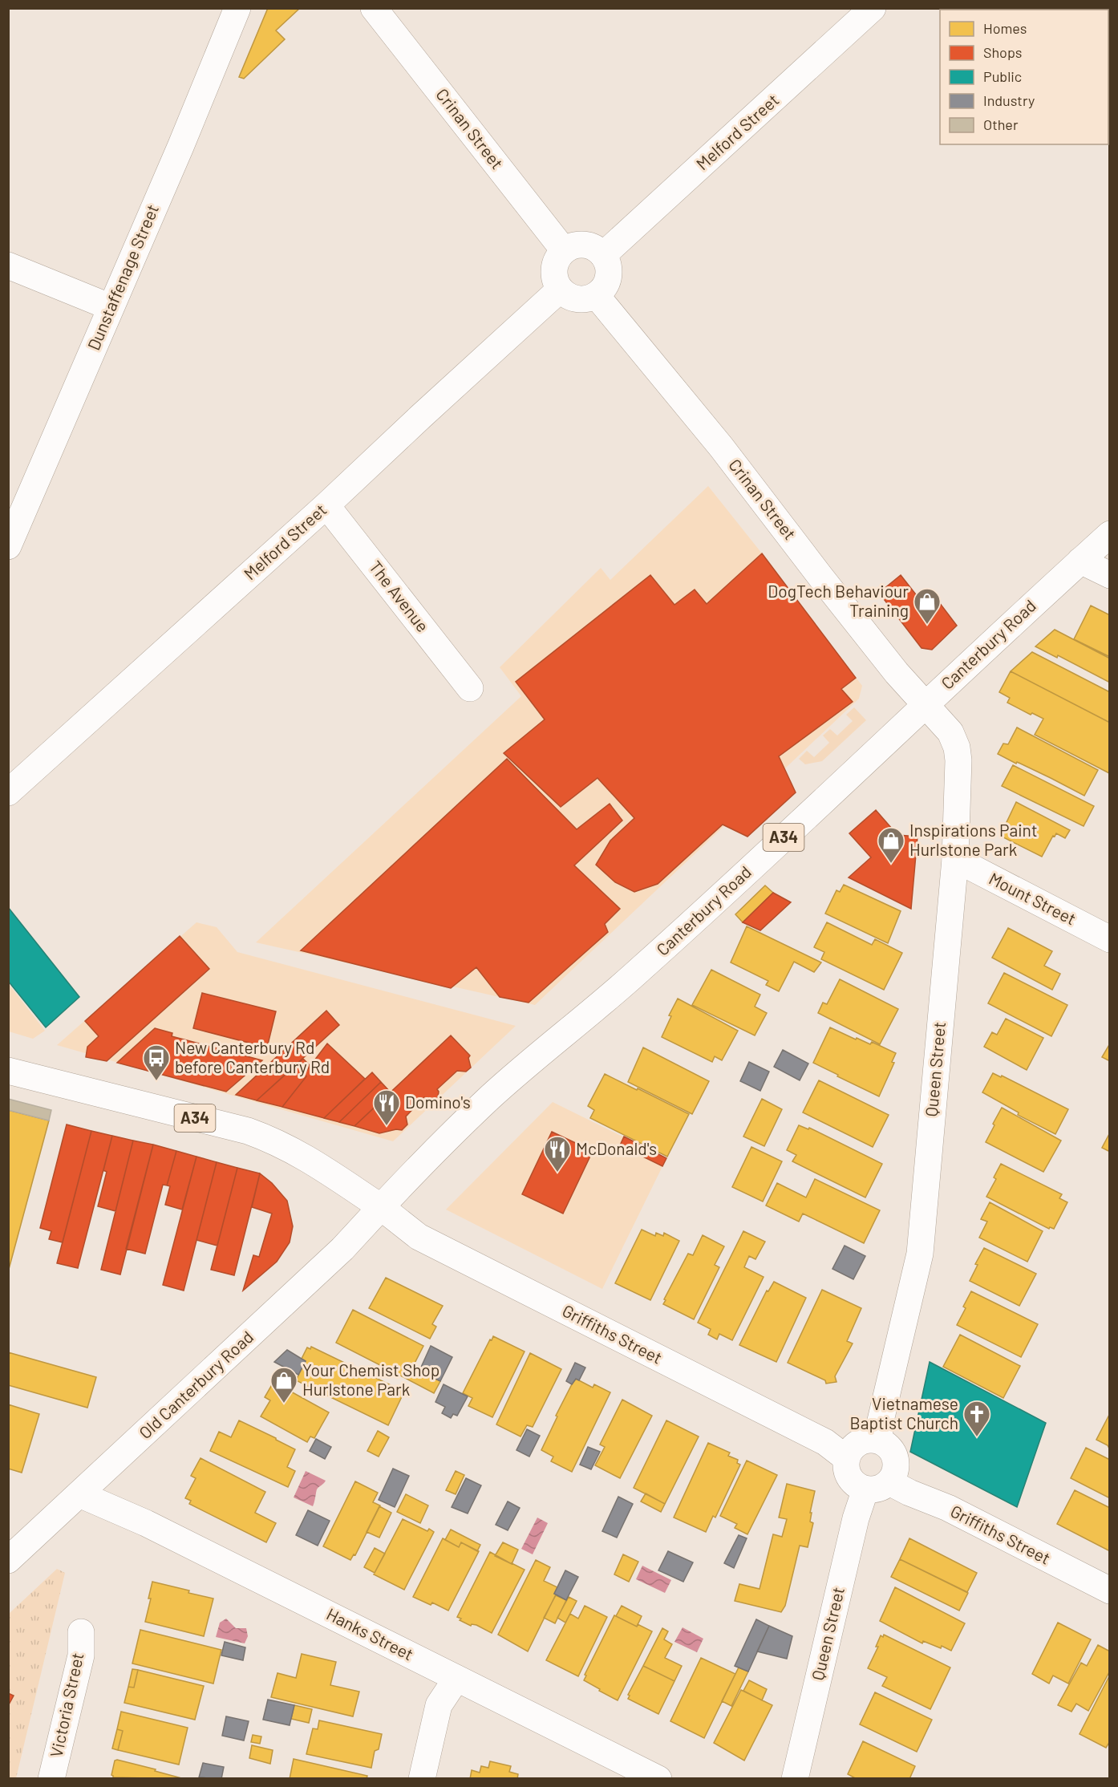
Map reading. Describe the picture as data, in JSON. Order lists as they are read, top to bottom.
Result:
{
  "streets": {
    "main road": [
      "Crinan Street",
      "Melford Street",
      "Dunstaffenage Street",
      "The Avenue",
      "Canterbury Road",
      "A34",
      "Mount Street",
      "Queen Street",
      "Griffiths Street",
      "Old Canterbury Road",
      "Hanks Street",
      "Victoria Street"
    ]
  },
  "crossings": [
    ["Crinan Street", "Melford Street"],
    ["Crinan Street", "Canterbury Road"],
    ["Crinan Street", "Queen Street"],
    ["Melford Street", "The Avenue"],
    ["Canterbury Road", "A34"],
    ["Canterbury Road", "Queen Street"],
    ["Canterbury Road", "Griffiths Street"],
    ["Canterbury Road", "Old Canterbury Road"],
    ["A34", "Griffiths Street"],
    ["A34", "Old Canterbury Road"],
    ["Mount Street", "Queen Street"],
    ["Queen Street", "Griffiths Street"],
    ["Griffiths Street", "Old Canterbury Road"],
    ["Old Canterbury Road", "Hanks Street"]
  ],
  "places": {
    "shop": ["DogTech Behaviour Training", "Inspirations Paint Hurlstone Park", "Your Chemist Shop Hurlstone Park"],
    "bus stop": ["New Canterbury Rd before Canterbury Rd"],
    "restaurant": ["Domino's", "McDonald's"],
    "church": ["Vietnamese Baptist Church"]
  },
  "legend": [
    "Homes",
    "Shops",
    "Public",
    "Industry",
    "Other"
  ]
}
